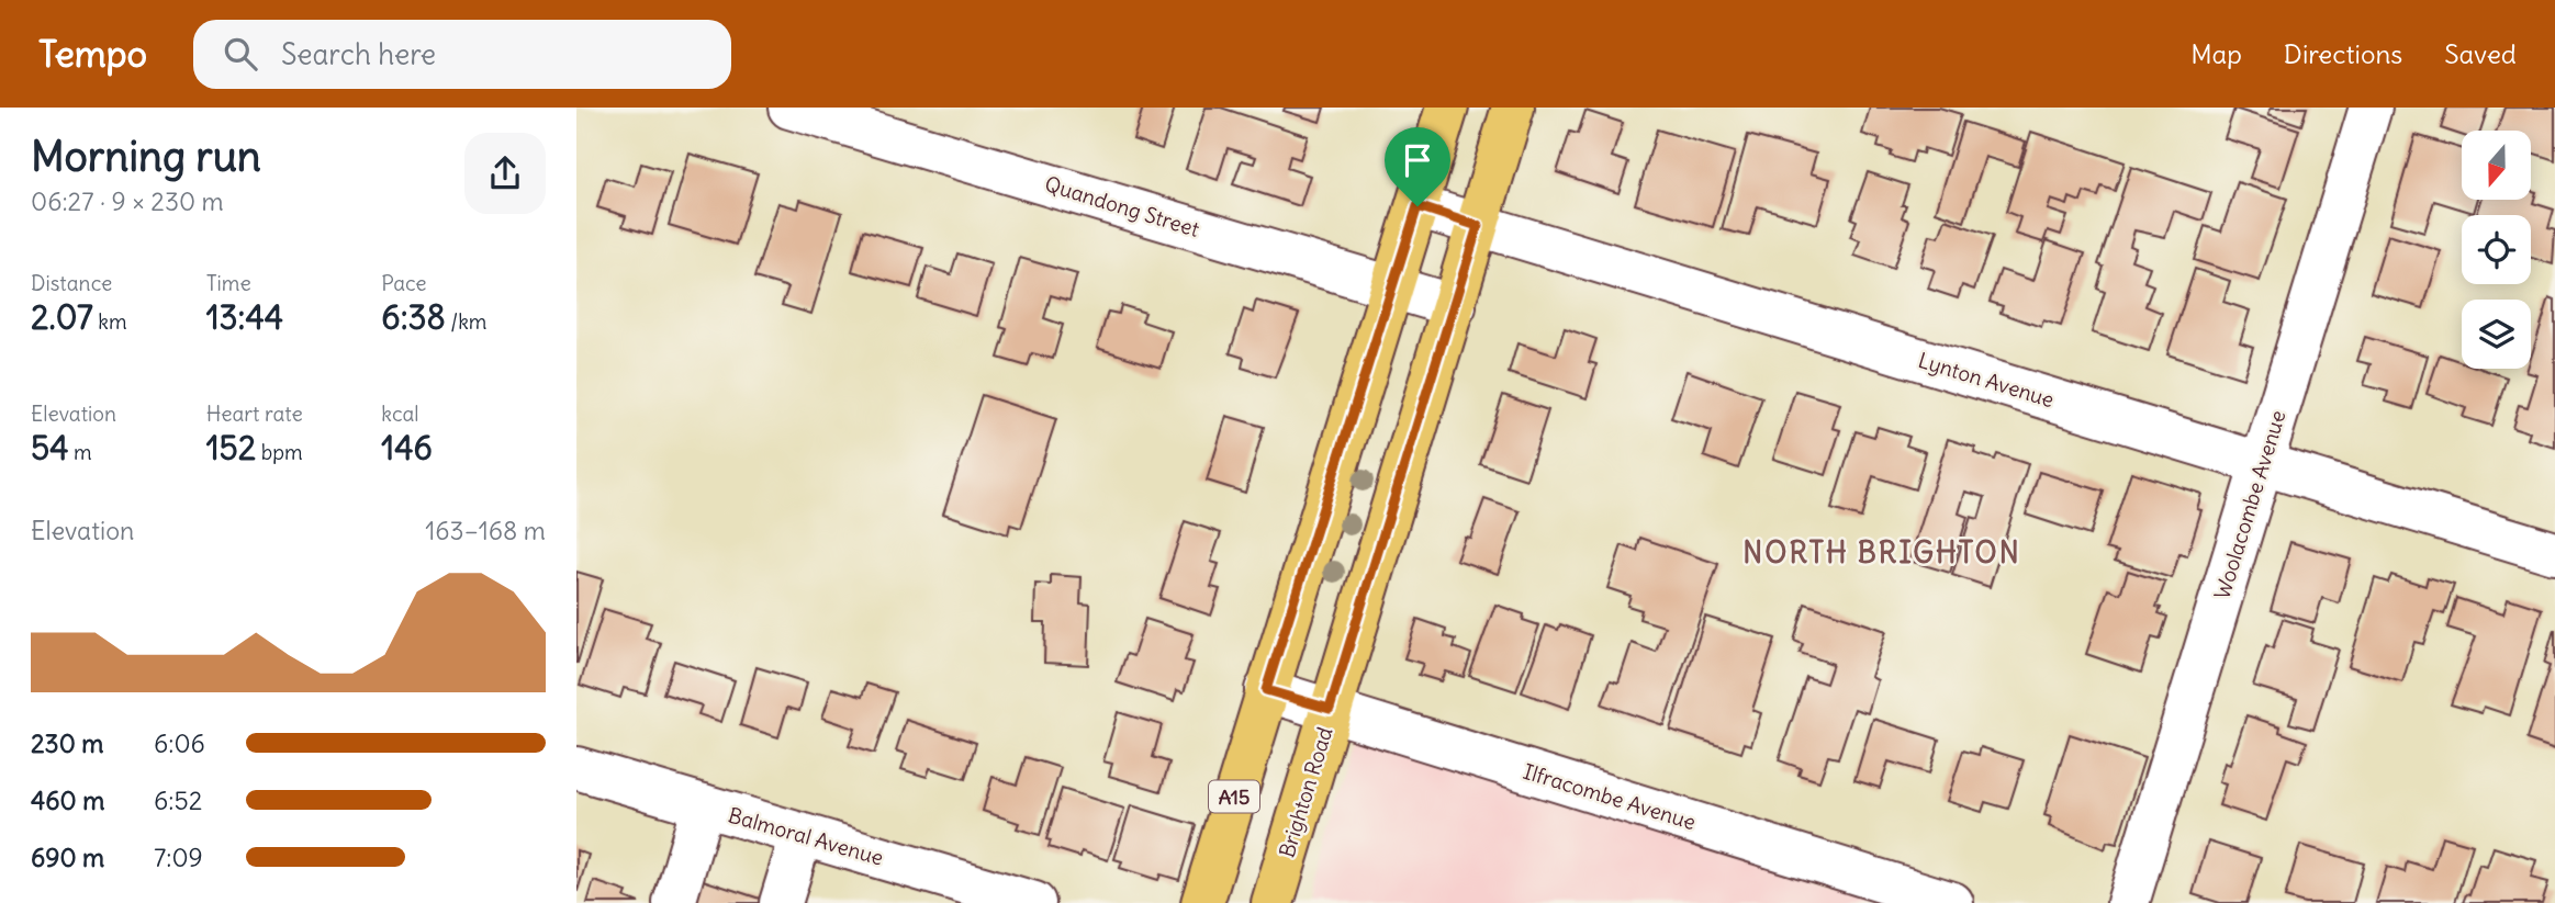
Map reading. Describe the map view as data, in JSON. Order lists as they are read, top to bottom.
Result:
{
  "streets": {
    "main road": ["Brighton Road", "A15"],
    "street": [
      "Quandong Street",
      "Lynton Avenue",
      "Woolacombe Avenue",
      "Ilfracombe Avenue",
      "Balmoral Avenue"
    ]
  },
  "crossings": [
    ["Quandong Street", "Brighton Road"],
    ["Quandong Street", "A15"],
    ["Lynton Avenue", "Woolacombe Avenue"],
    ["Lynton Avenue", "Brighton Road"],
    ["Lynton Avenue", "A15"],
    ["Brighton Road", "Ilfracombe Avenue"],
    ["A15", "Ilfracombe Avenue"]
  ],
  "districts": ["NORTH BRIGHTON"],
  "north": "bottom",
  "page": {
    "header": "Tempo",
    "search": "Search here",
    "nav": ["Map", "Directions", "Saved"],
    "heading": ["Morning run", "06:27 · 9 × 230 m"],
    "stats": [
      ["Distance", "2.07 km"],
      ["Time", "13:44"],
      ["Pace", "6:38 /km"],
      ["Elevation", "54 m"],
      ["Heart rate", "152 bpm"],
      ["kcal", "146"]
    ],
    "chart": ["Elevation", "163–168 m"],
    "list": [
      {
        "name": "230 m",
        "note": "6:06"
      },
      {
        "name": "460 m",
        "note": "6:52"
      },
      {
        "name": "690 m",
        "note": "7:09"
      }
    ]
  }
}
